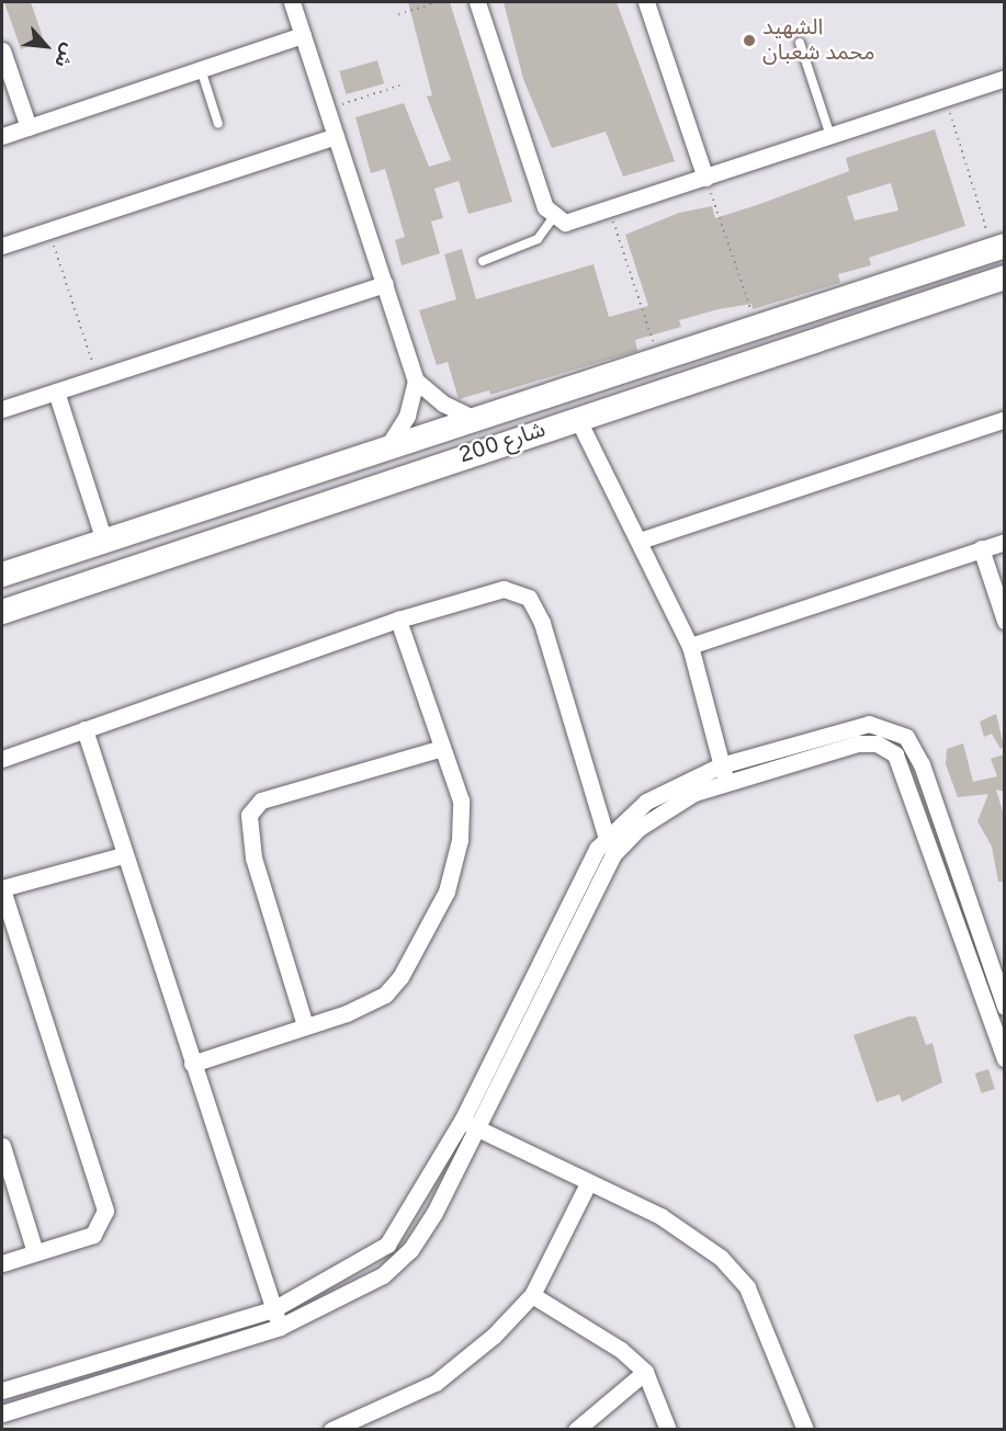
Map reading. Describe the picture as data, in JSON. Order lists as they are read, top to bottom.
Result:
{
  "streets": {
    "street": ["شارع 200"]
  },
  "places": ["الشهيد محمد شعبان"],
  "north": "bottom right"
}
